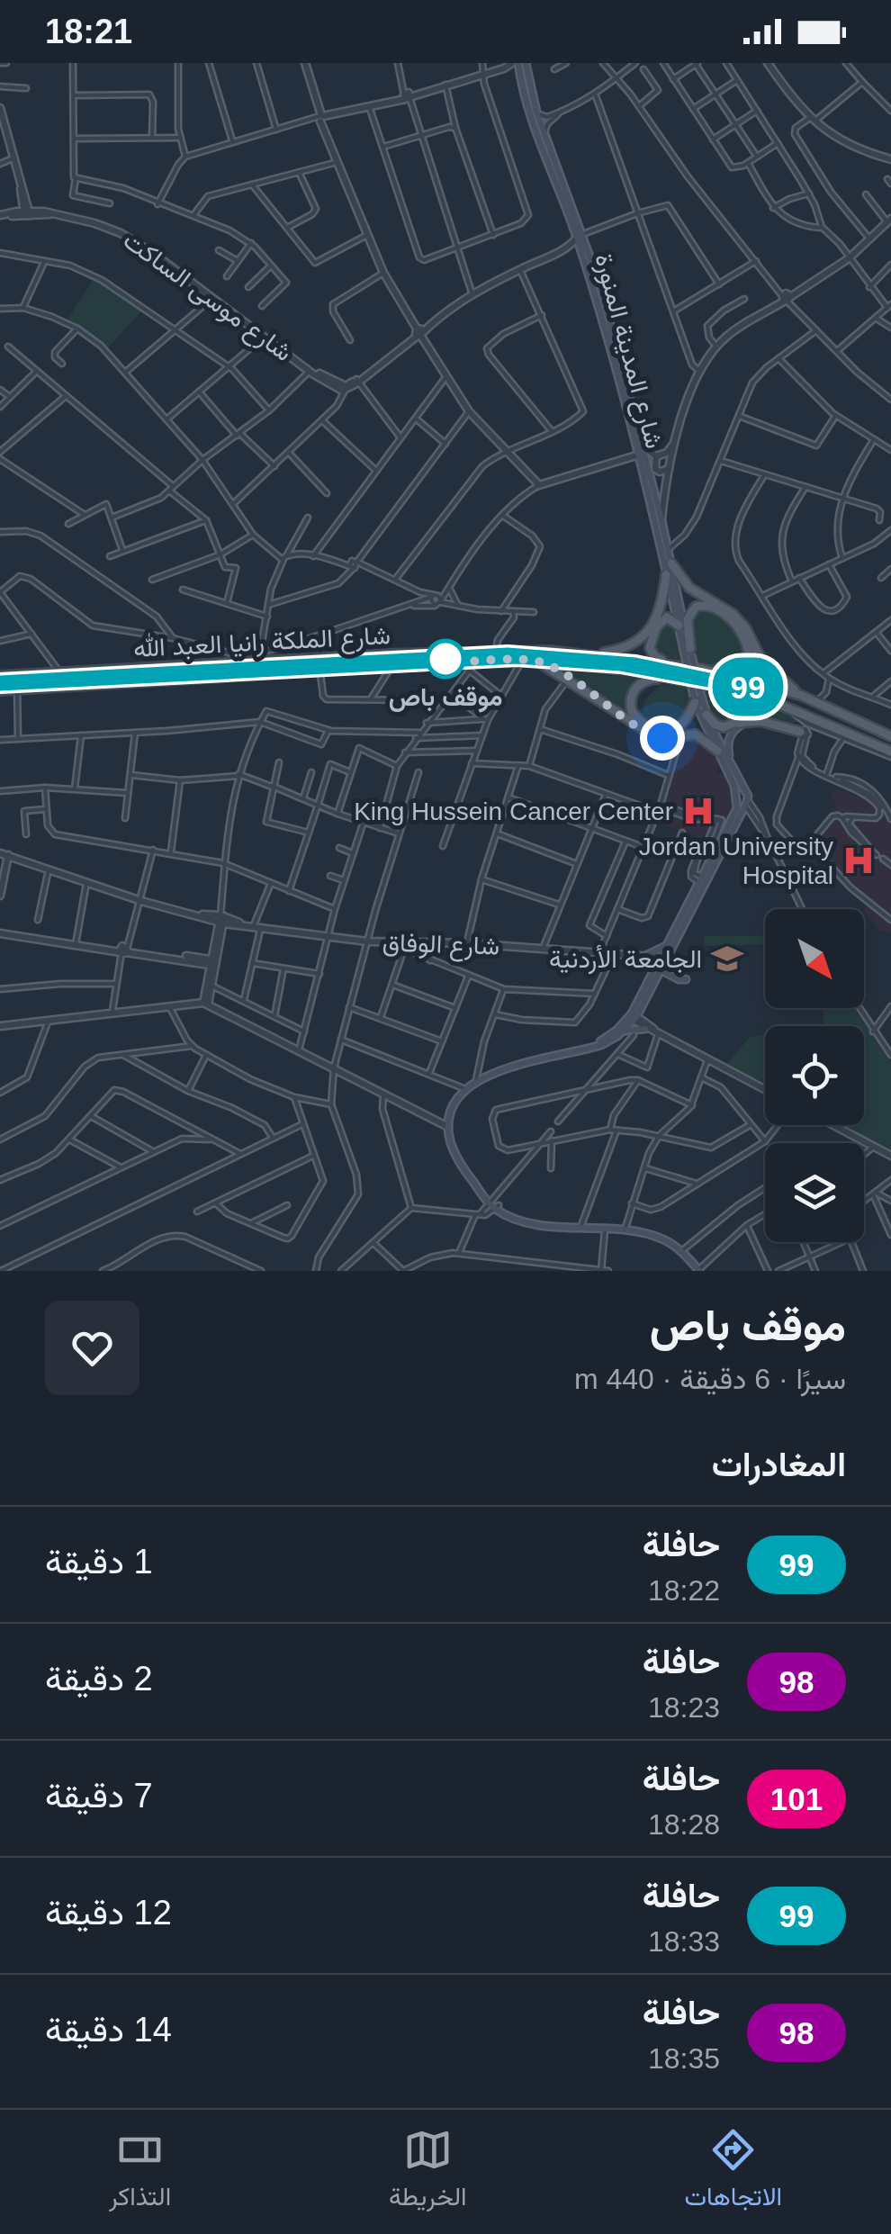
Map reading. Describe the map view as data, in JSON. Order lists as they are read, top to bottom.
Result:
{
  "streets": {
    "main road": ["شارع المدينة المنورة", "شارع الملكة رانيا العبد الله"],
    "street": ["شارع موسى الساكت", "شارع الوفاق"]
  },
  "places": {
    "other": ["موقف باص"],
    "hospital": ["King Hussein Cancer Center", "Jordan University Hospital"],
    "school or university": ["الجامعة الأردنية"]
  },
  "lines": ["bus line 99"],
  "north": "bottom right",
  "page": {
    "status": "18:21",
    "on_map": "99",
    "heading": [
      ["موقف باص", "سيرًا · 6 دقيقة · 440 m"],
      "المغادرات"
    ],
    "list": [
      {
        "mark": "99",
        "name": "حافلة",
        "note": "18:22",
        "value": "1 دقيقة"
      },
      {
        "mark": "98",
        "name": "حافلة",
        "note": "18:23",
        "value": "2 دقيقة"
      },
      {
        "mark": "101",
        "name": "حافلة",
        "note": "18:28",
        "value": "7 دقيقة"
      },
      {
        "mark": "99",
        "name": "حافلة",
        "note": "18:33",
        "value": "12 دقيقة"
      },
      {
        "mark": "98",
        "name": "حافلة",
        "note": "18:35",
        "value": "14 دقيقة"
      }
    ],
    "tabs": ["الاتجاهات", "الخريطة", "التذاكر"]
  }
}
